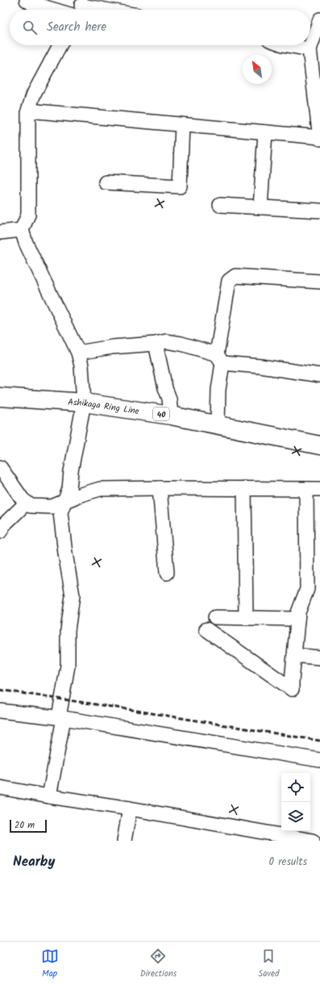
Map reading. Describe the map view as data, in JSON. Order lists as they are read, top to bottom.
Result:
{
  "streets": {
    "main road": ["Ashikaga Ring Line", "40"]
  },
  "scale_bar": "20 m",
  "north": "top left",
  "page": {
    "search": "Search here",
    "scale": "20 m",
    "heading": ["Nearby", "0 results"],
    "nav": ["Map", "Directions", "Saved"]
  }
}
